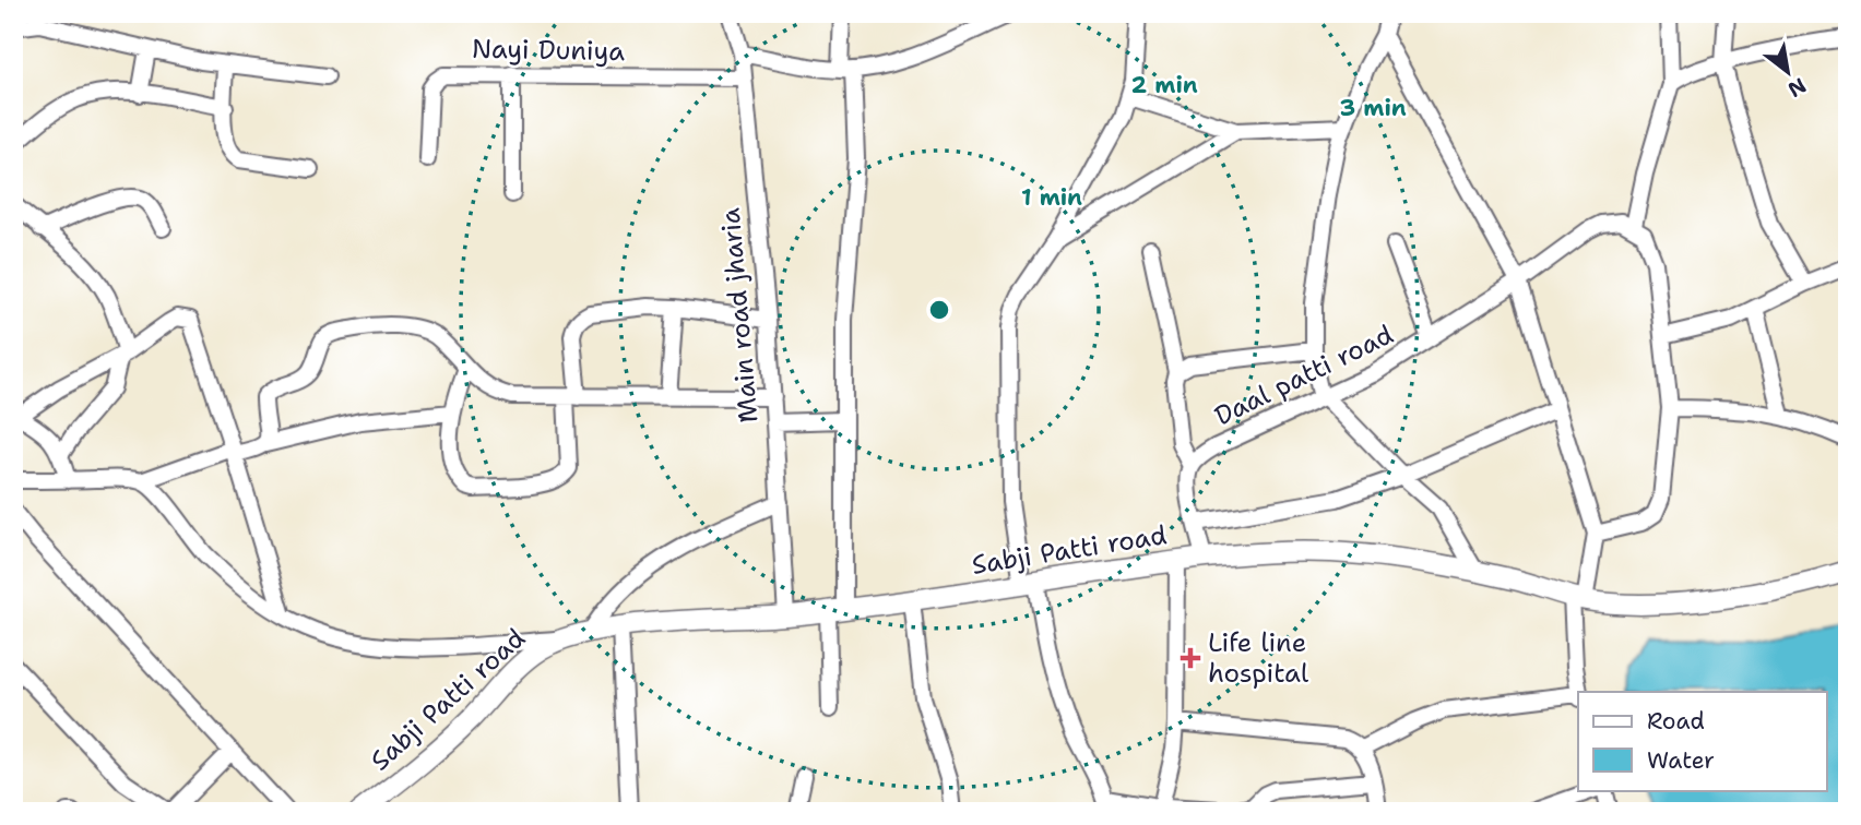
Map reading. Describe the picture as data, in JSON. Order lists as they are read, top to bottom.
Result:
{
  "streets": {
    "main road": ["Sabji Patti road"],
    "street": ["Nayi Duniya", "Main road jharia", "Daal patti road"]
  },
  "crossings": [
    ["Nayi Duniya", "Main road jharia"],
    ["Main road jharia", "Sabji Patti road"]
  ],
  "places": {
    "health": ["Life line hospital"]
  },
  "legend": ["Road", "Water"],
  "north": "bottom right",
  "rings": ["2 min", "3 min", "1 min"]
}
